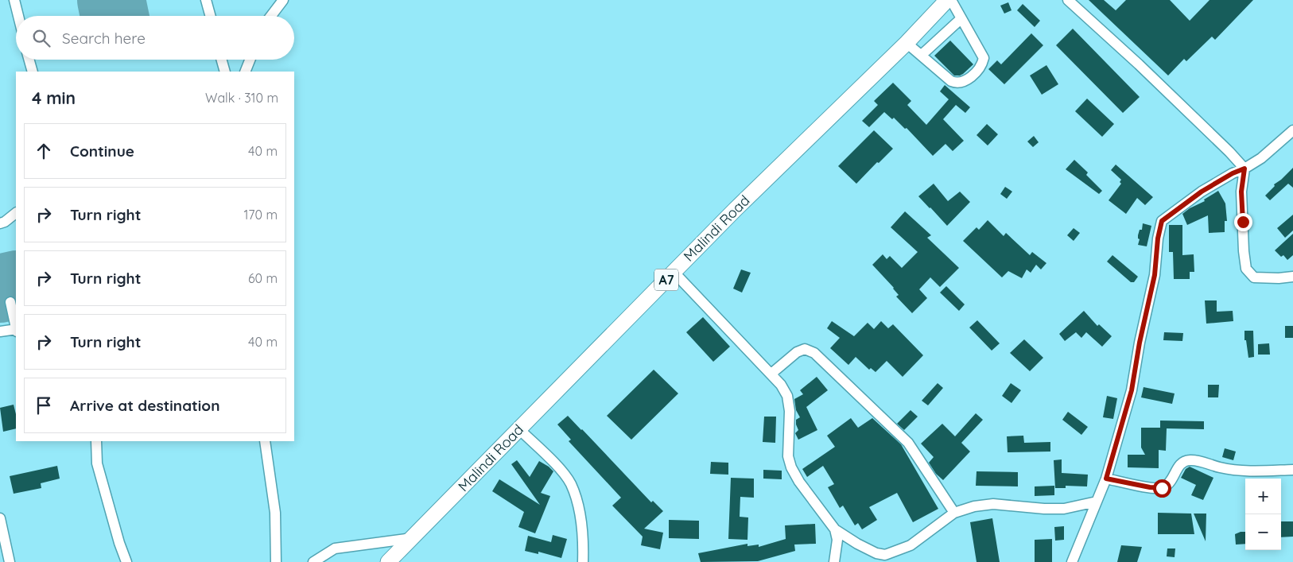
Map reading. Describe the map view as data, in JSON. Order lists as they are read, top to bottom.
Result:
{
  "streets": {
    "highway": ["Malindi Road", "A7"]
  },
  "page": {
    "search": "Search here",
    "heading": ["4 min", "Walk · 310 m"],
    "list": [
      ["Continue", "40 m"],
      ["Turn right", "170 m"],
      ["Turn right", "60 m"],
      ["Turn right", "40 m"],
      "Arrive at destination"
    ],
    "map_buttons": ["+", "−"]
  }
}
